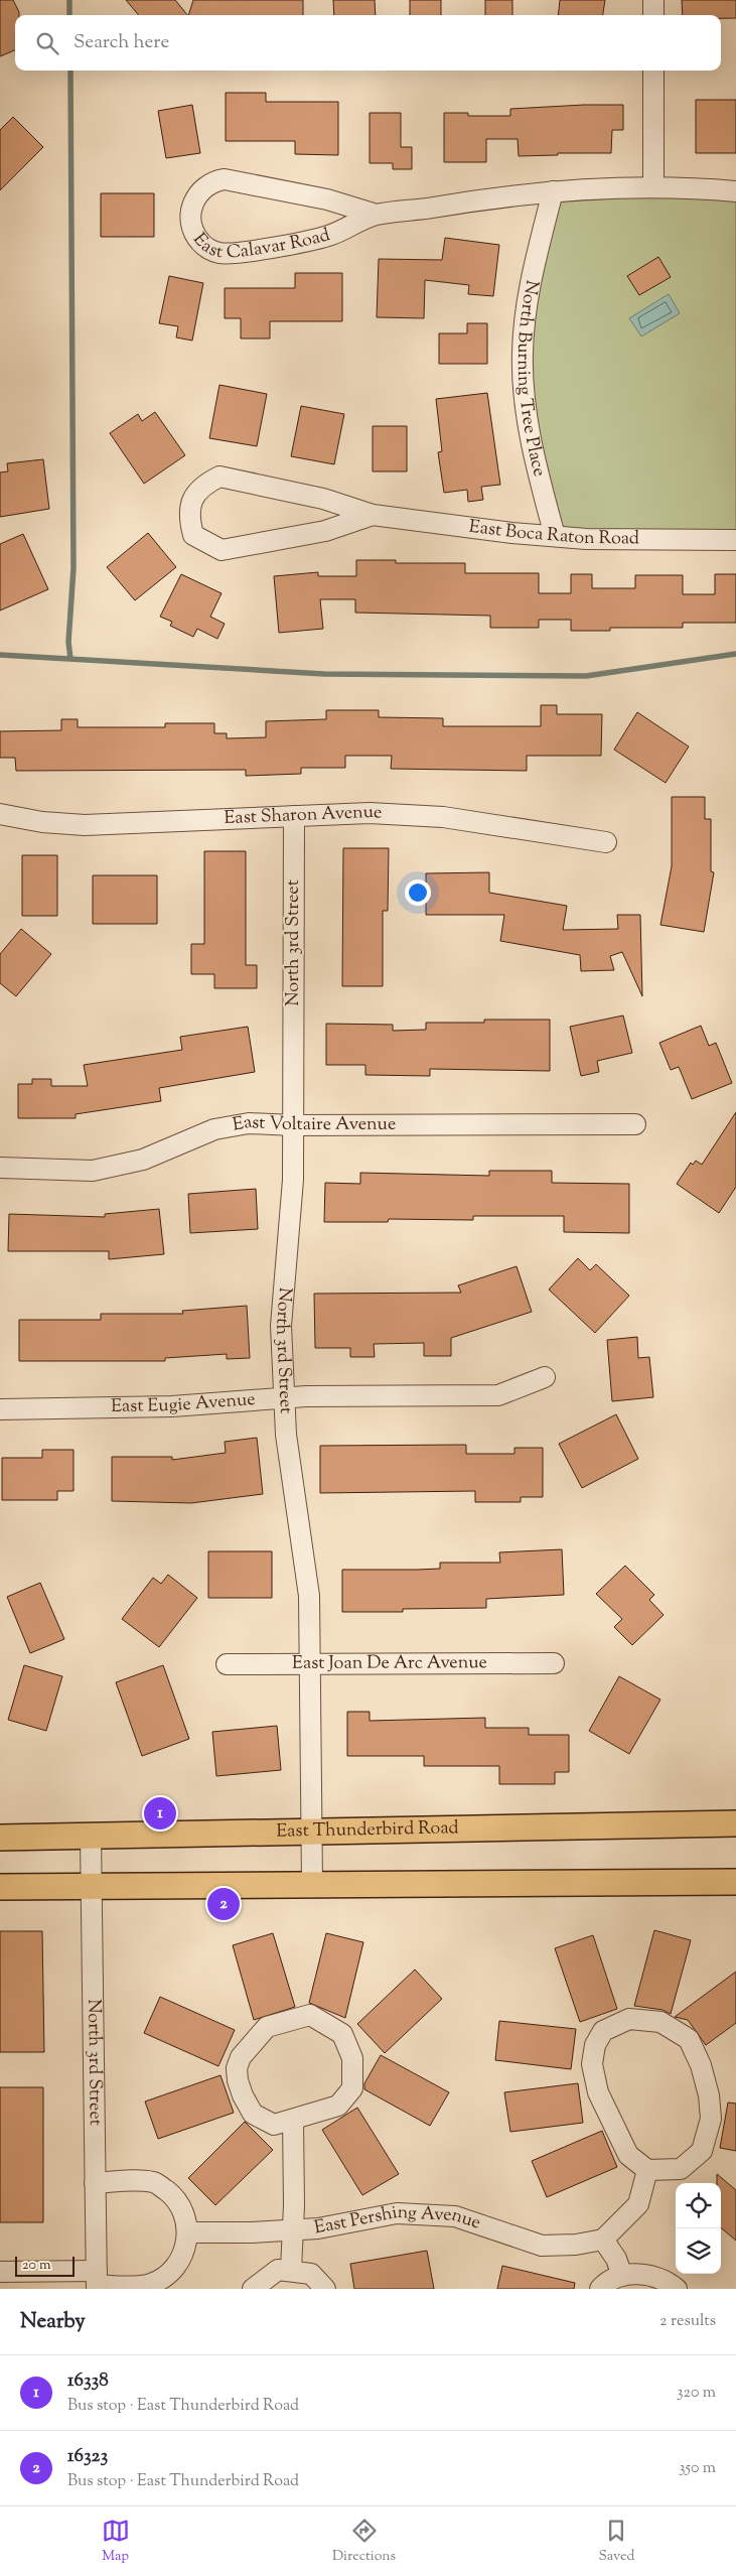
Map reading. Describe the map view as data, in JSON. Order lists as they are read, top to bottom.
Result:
{
  "streets": {
    "main road": ["East Thunderbird Road"],
    "street": [
      "East Calavar Road",
      "North Burning Tree Place",
      "East Boca Raton Road",
      "East Sharon Avenue",
      "North 3rd Street",
      "East Voltaire Avenue",
      "East Eugie Avenue",
      "East Joan De Arc Avenue",
      "East Pershing Avenue"
    ]
  },
  "crossings": [
    ["East Calavar Road", "North Burning Tree Place"],
    ["North Burning Tree Place", "East Boca Raton Road"],
    ["East Sharon Avenue", "North 3rd Street"],
    ["North 3rd Street", "East Voltaire Avenue"],
    ["North 3rd Street", "East Eugie Avenue"],
    ["North 3rd Street", "East Joan De Arc Avenue"],
    ["North 3rd Street", "East Thunderbird Road"],
    ["North 3rd Street", "East Pershing Avenue"]
  ],
  "scale_bar": "20 m",
  "page": {
    "search": "Search here",
    "pins": ["1", "2"],
    "scale": "20 m",
    "heading": ["Nearby", "2 results"],
    "list": [
      {
        "mark": "1",
        "name": "16338",
        "note": "Bus stop · East Thunderbird Road",
        "value": "320 m"
      },
      {
        "mark": "2",
        "name": "16323",
        "note": "Bus stop · East Thunderbird Road",
        "value": "350 m"
      }
    ],
    "nav": ["Map", "Directions", "Saved"]
  }
}
